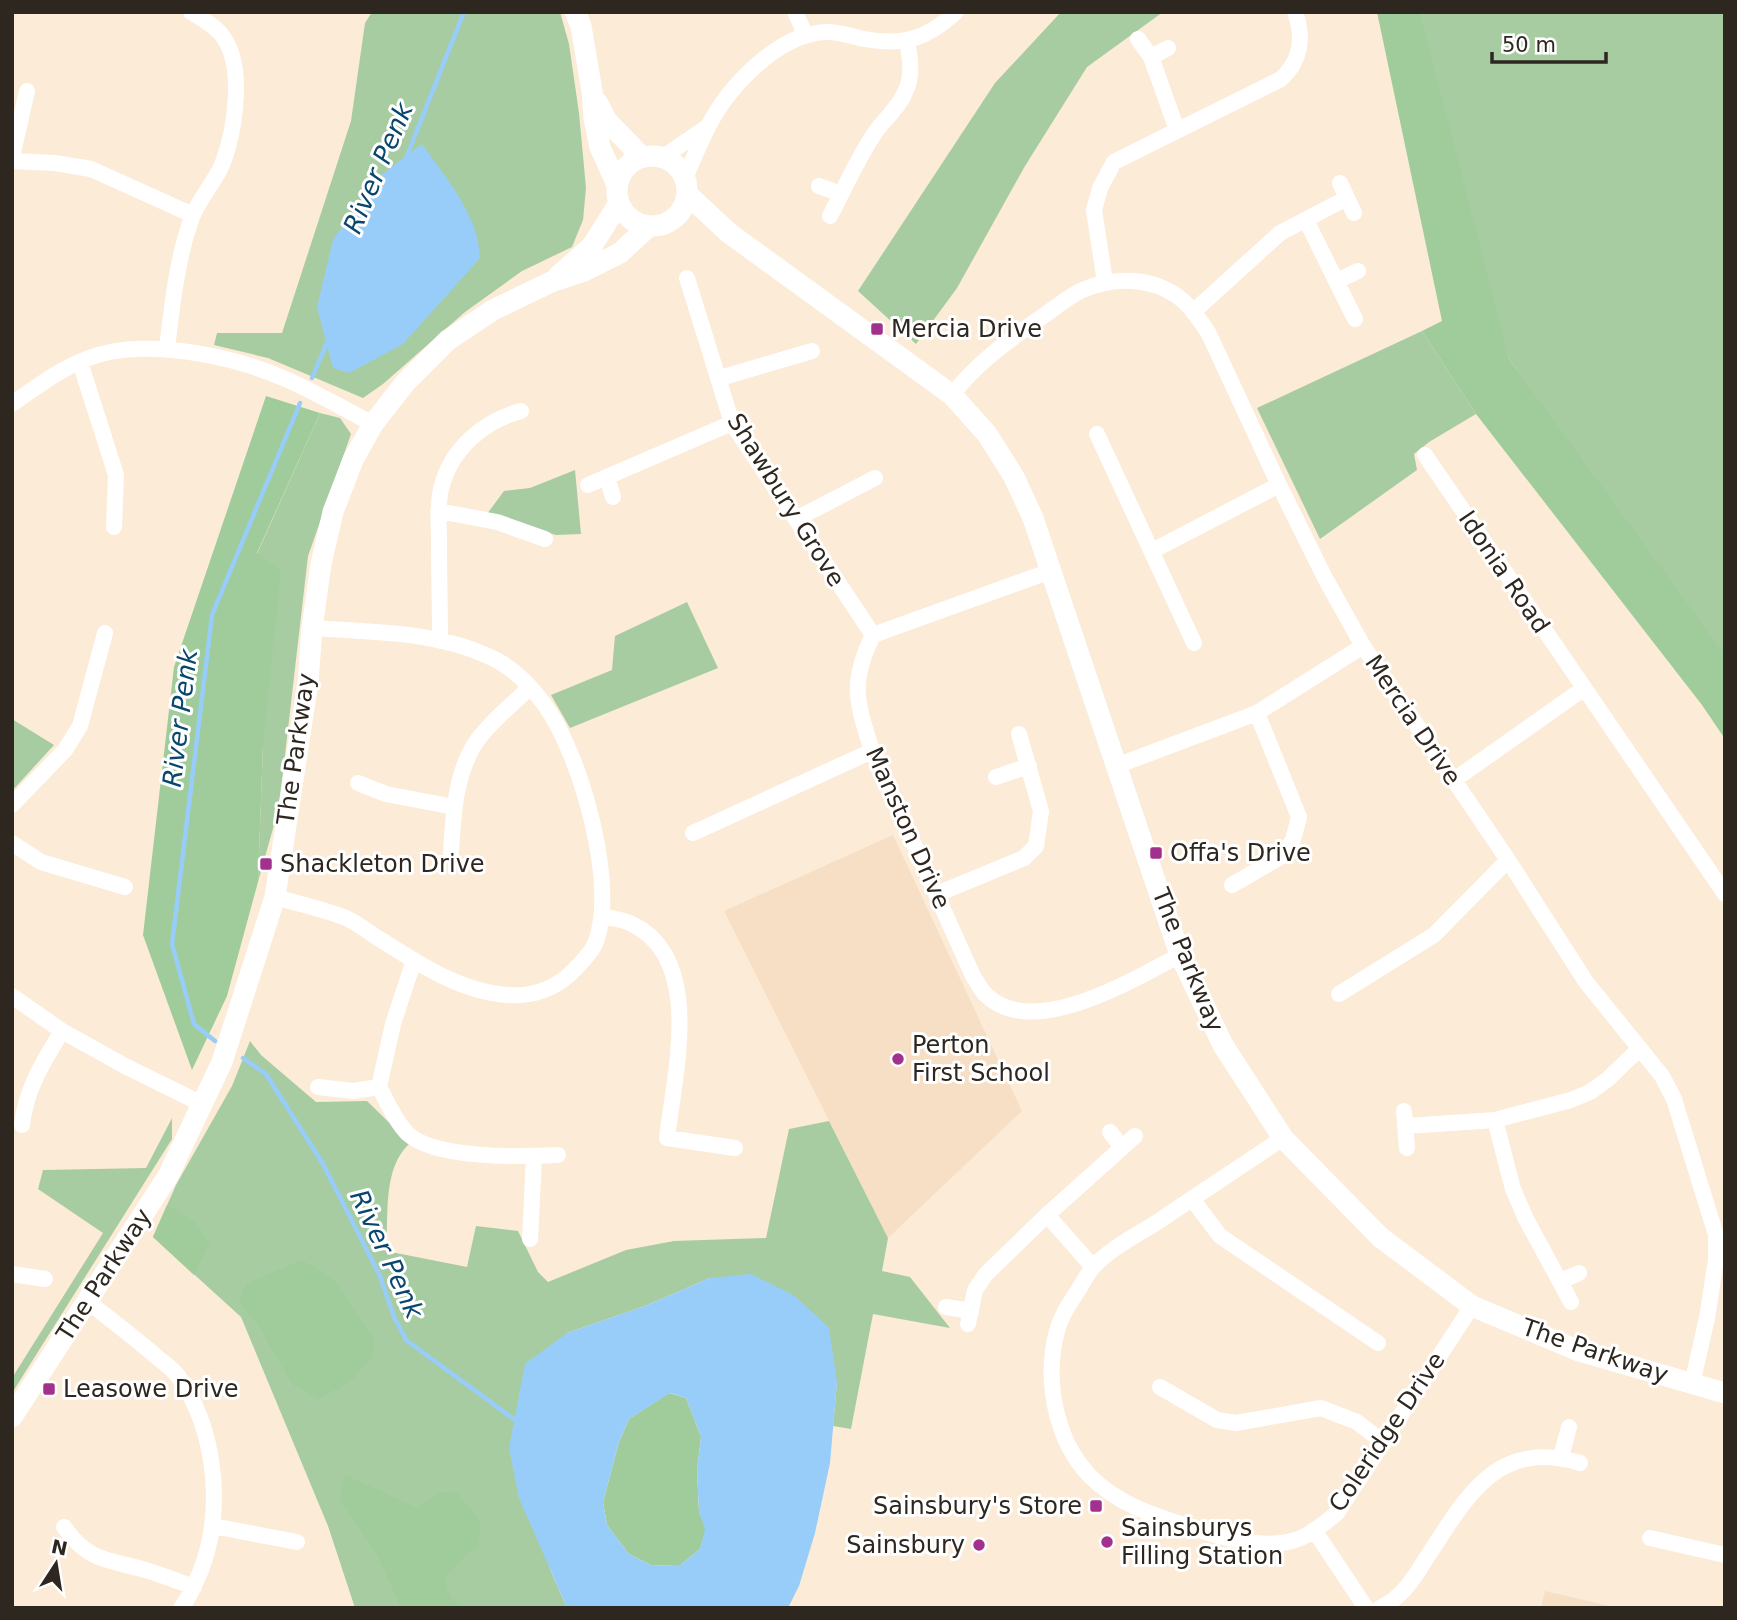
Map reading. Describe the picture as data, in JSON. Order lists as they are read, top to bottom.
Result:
{
  "streets": {
    "street": [
      "Shawbury Grove",
      "Idonia Road",
      "Mercia Drive",
      "The Parkway",
      "Manston Drive",
      "Coleridge Drive"
    ]
  },
  "crossings": [
    ["Shawbury Grove", "Manston Drive"],
    ["Mercia Drive", "The Parkway"],
    ["The Parkway", "Manston Drive"],
    ["The Parkway", "Coleridge Drive"]
  ],
  "water": ["River Penk"],
  "places": {
    "transit": [
      "Mercia Drive",
      "Offa's Drive",
      "Shackleton Drive",
      "Leasowe Drive",
      "Sainsbury's Store"
    ],
    "other": ["Perton First School", "Sainsburys Filling Station", "Sainsbury"]
  },
  "scale_bar": "50 m",
  "north": "top"
}
